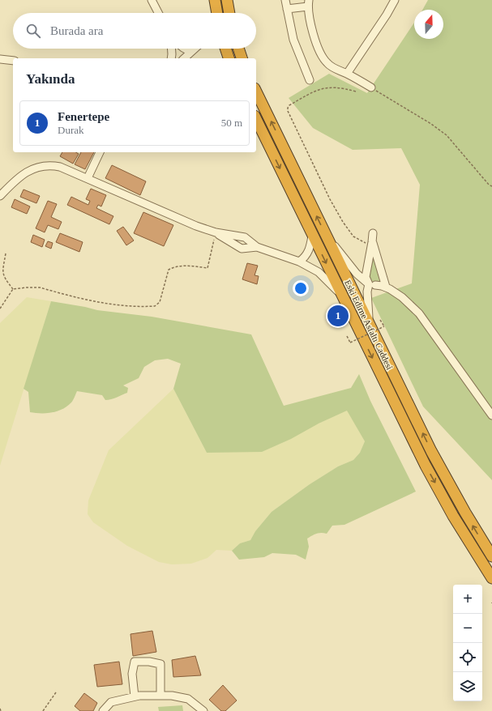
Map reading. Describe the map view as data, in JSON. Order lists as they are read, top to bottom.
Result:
{
  "streets": {
    "highway": ["Eski Edirne Asfaltı Caddesi"]
  },
  "north": "top",
  "page": {
    "search": "Burada ara",
    "heading": "Yakında",
    "list": [
      {
        "mark": "1",
        "name": "Fenertepe",
        "note": "Durak",
        "value": "50 m"
      }
    ],
    "pins": "1",
    "map_buttons": ["+", "−"]
  }
}
